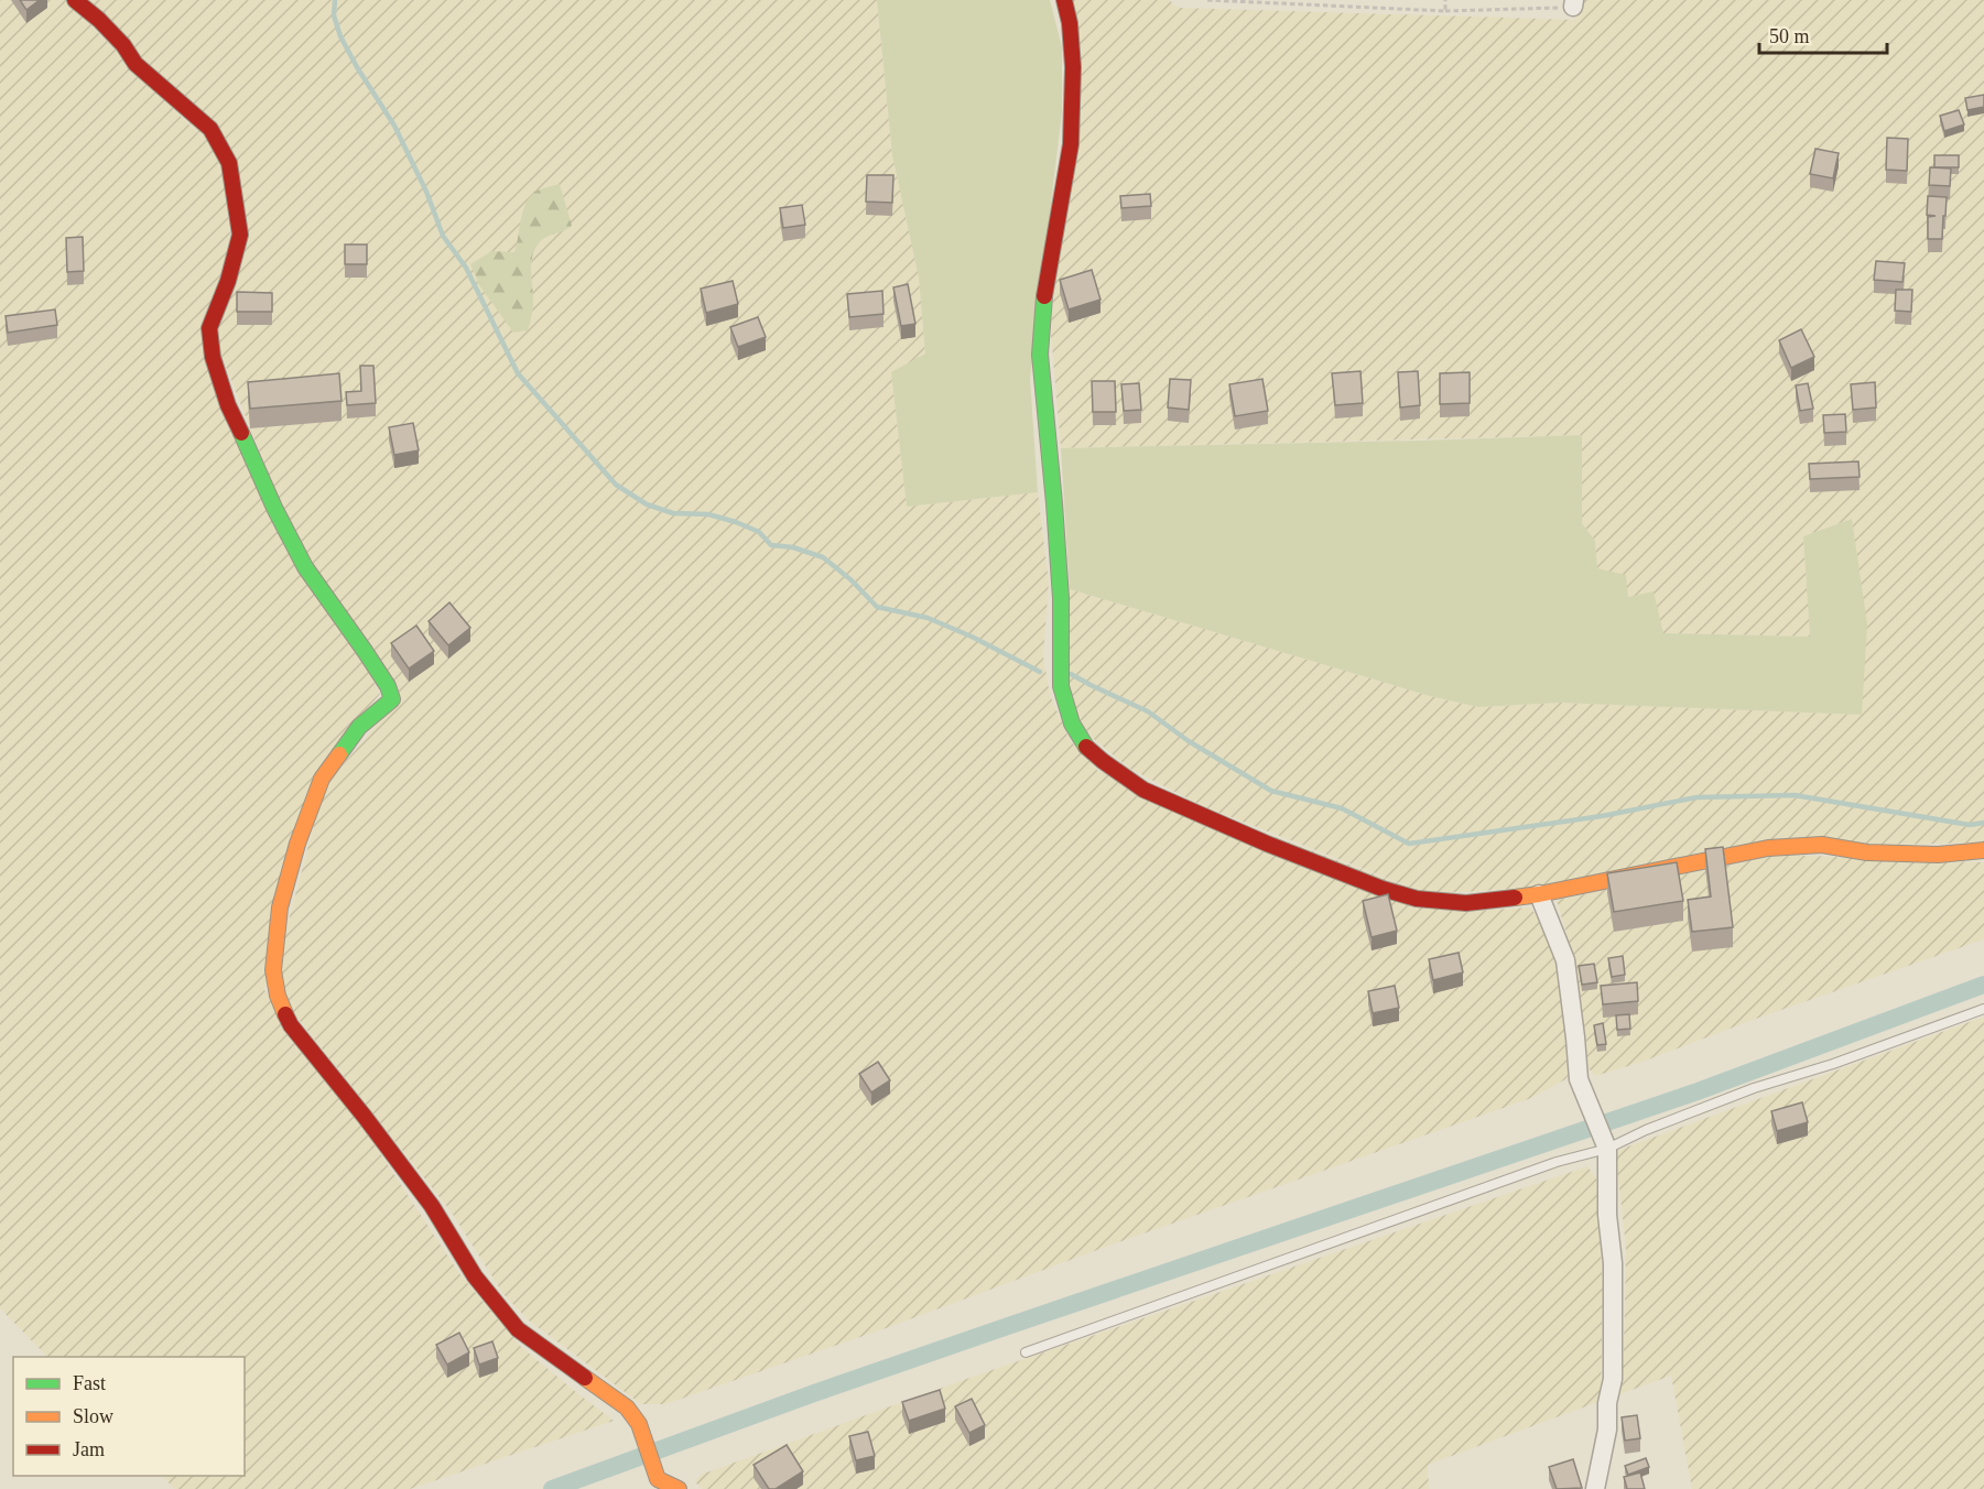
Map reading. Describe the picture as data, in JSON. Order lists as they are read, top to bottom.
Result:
{
  "legend": ["Fast", "Slow", "Jam"],
  "scale_bar": "50 m"
}
